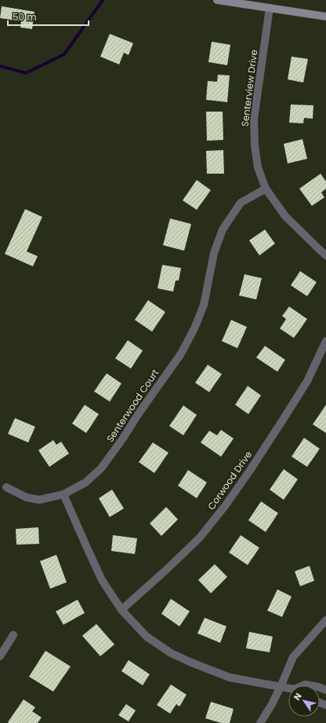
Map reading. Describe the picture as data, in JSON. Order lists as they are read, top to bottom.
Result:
{
  "streets": {
    "street": ["Senterview Drive", "Senterwood Court", "Corwood Drive"]
  },
  "crossings": [
    ["Senterview Drive", "Senterwood Court"]
  ],
  "scale_bar": "50 m",
  "north": "top left"
}
